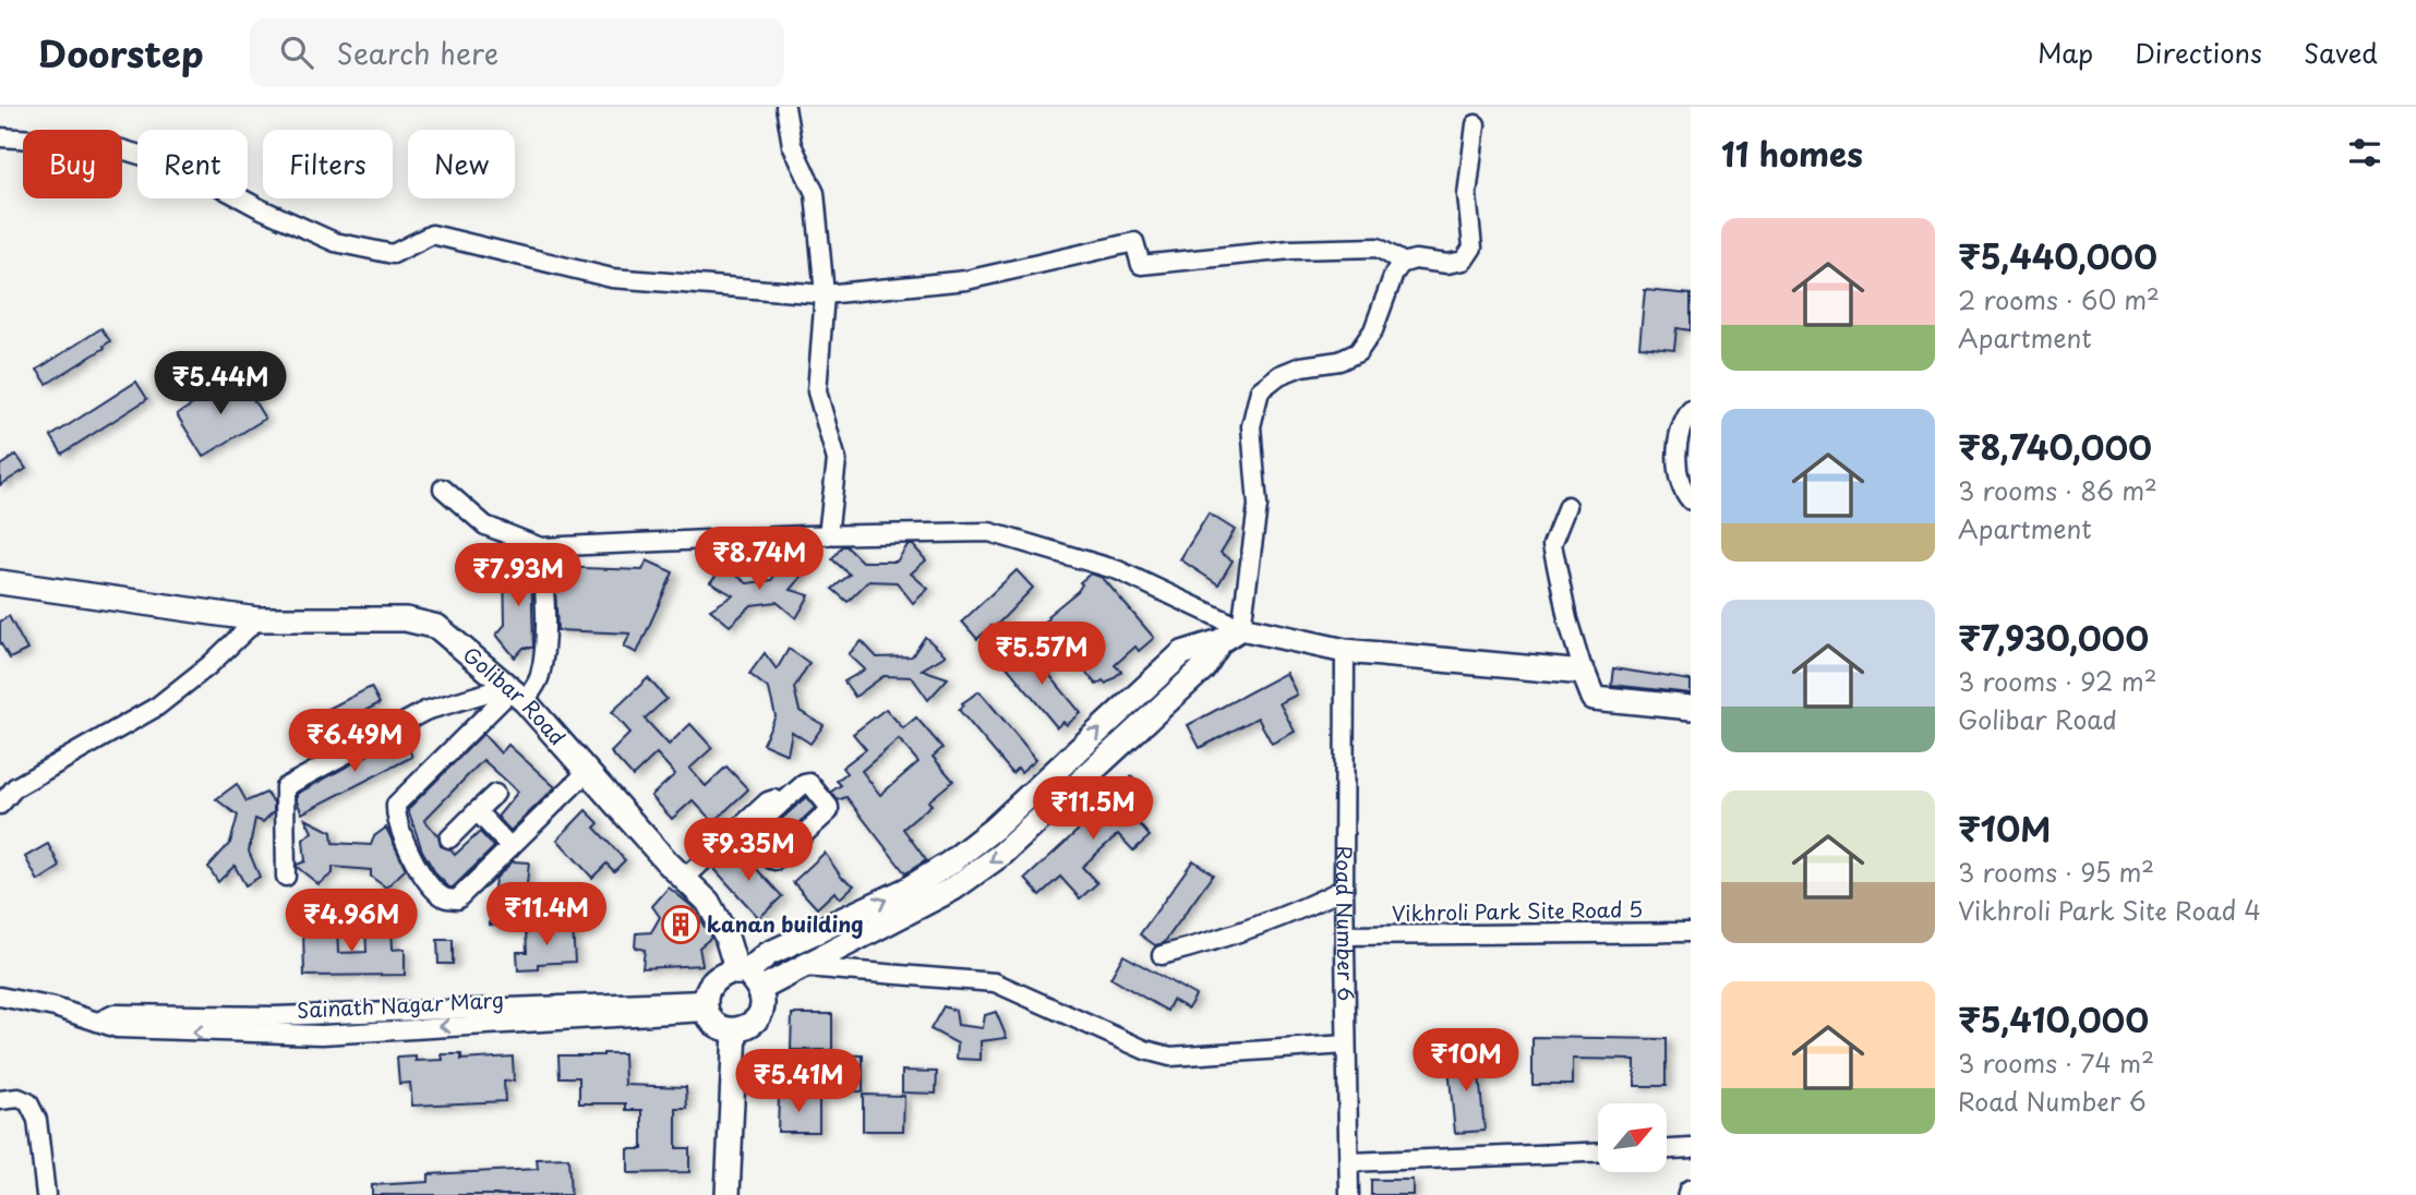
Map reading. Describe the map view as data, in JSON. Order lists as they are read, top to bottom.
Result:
{
  "streets": {
    "street": [
      "Golibar Road",
      "Vikhroli Park Site Road 5",
      "Road Number 6",
      "Sainath Nagar Marg"
    ]
  },
  "crossings": [
    ["Golibar Road", "Sainath Nagar Marg"],
    ["Vikhroli Park Site Road 5", "Road Number 6"]
  ],
  "places": {
    "building": ["kanan building"]
  },
  "north": "top right",
  "page": {
    "header": "Doorstep",
    "search": "Search here",
    "nav": ["Map", "Directions", "Saved"],
    "heading": "11 homes",
    "chip": [
      "Buy",
      "Rent",
      "Filters",
      "New"
    ],
    "list": [
      {
        "name": "₹5,440,000",
        "note": "2 rooms · 60 m² · Apartment"
      },
      {
        "name": "₹8,740,000",
        "note": "3 rooms · 86 m² · Apartment"
      },
      {
        "name": "₹7,930,000",
        "note": "3 rooms · 92 m² · Golibar Road"
      },
      {
        "name": "₹10M",
        "note": "3 rooms · 95 m² · Vikhroli Park Site Road 4"
      },
      {
        "name": "₹5,410,000",
        "note": "3 rooms · 74 m² · Road Number 6"
      }
    ],
    "price": [
      "₹5.44M",
      "₹8.74M",
      "₹7.93M",
      "₹5.57M",
      "₹6.49M",
      "₹11.5M",
      "₹9.35M",
      "₹11.4M",
      "₹4.96M",
      "₹10M",
      "₹5.41M"
    ]
  }
}
